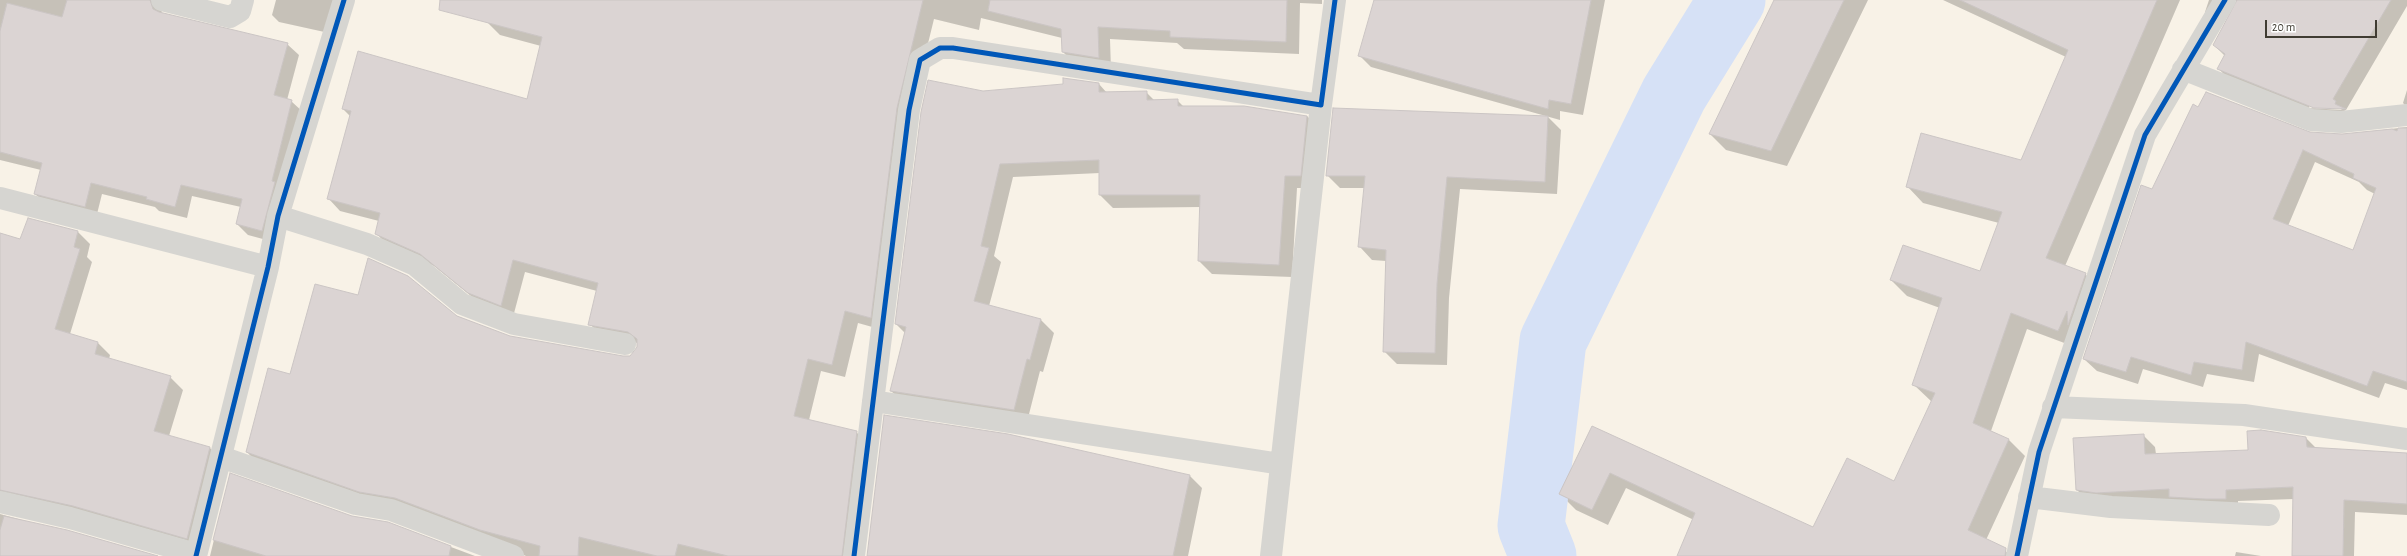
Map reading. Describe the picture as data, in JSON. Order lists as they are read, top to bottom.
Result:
{
  "scale_bar": "20 m"
}
